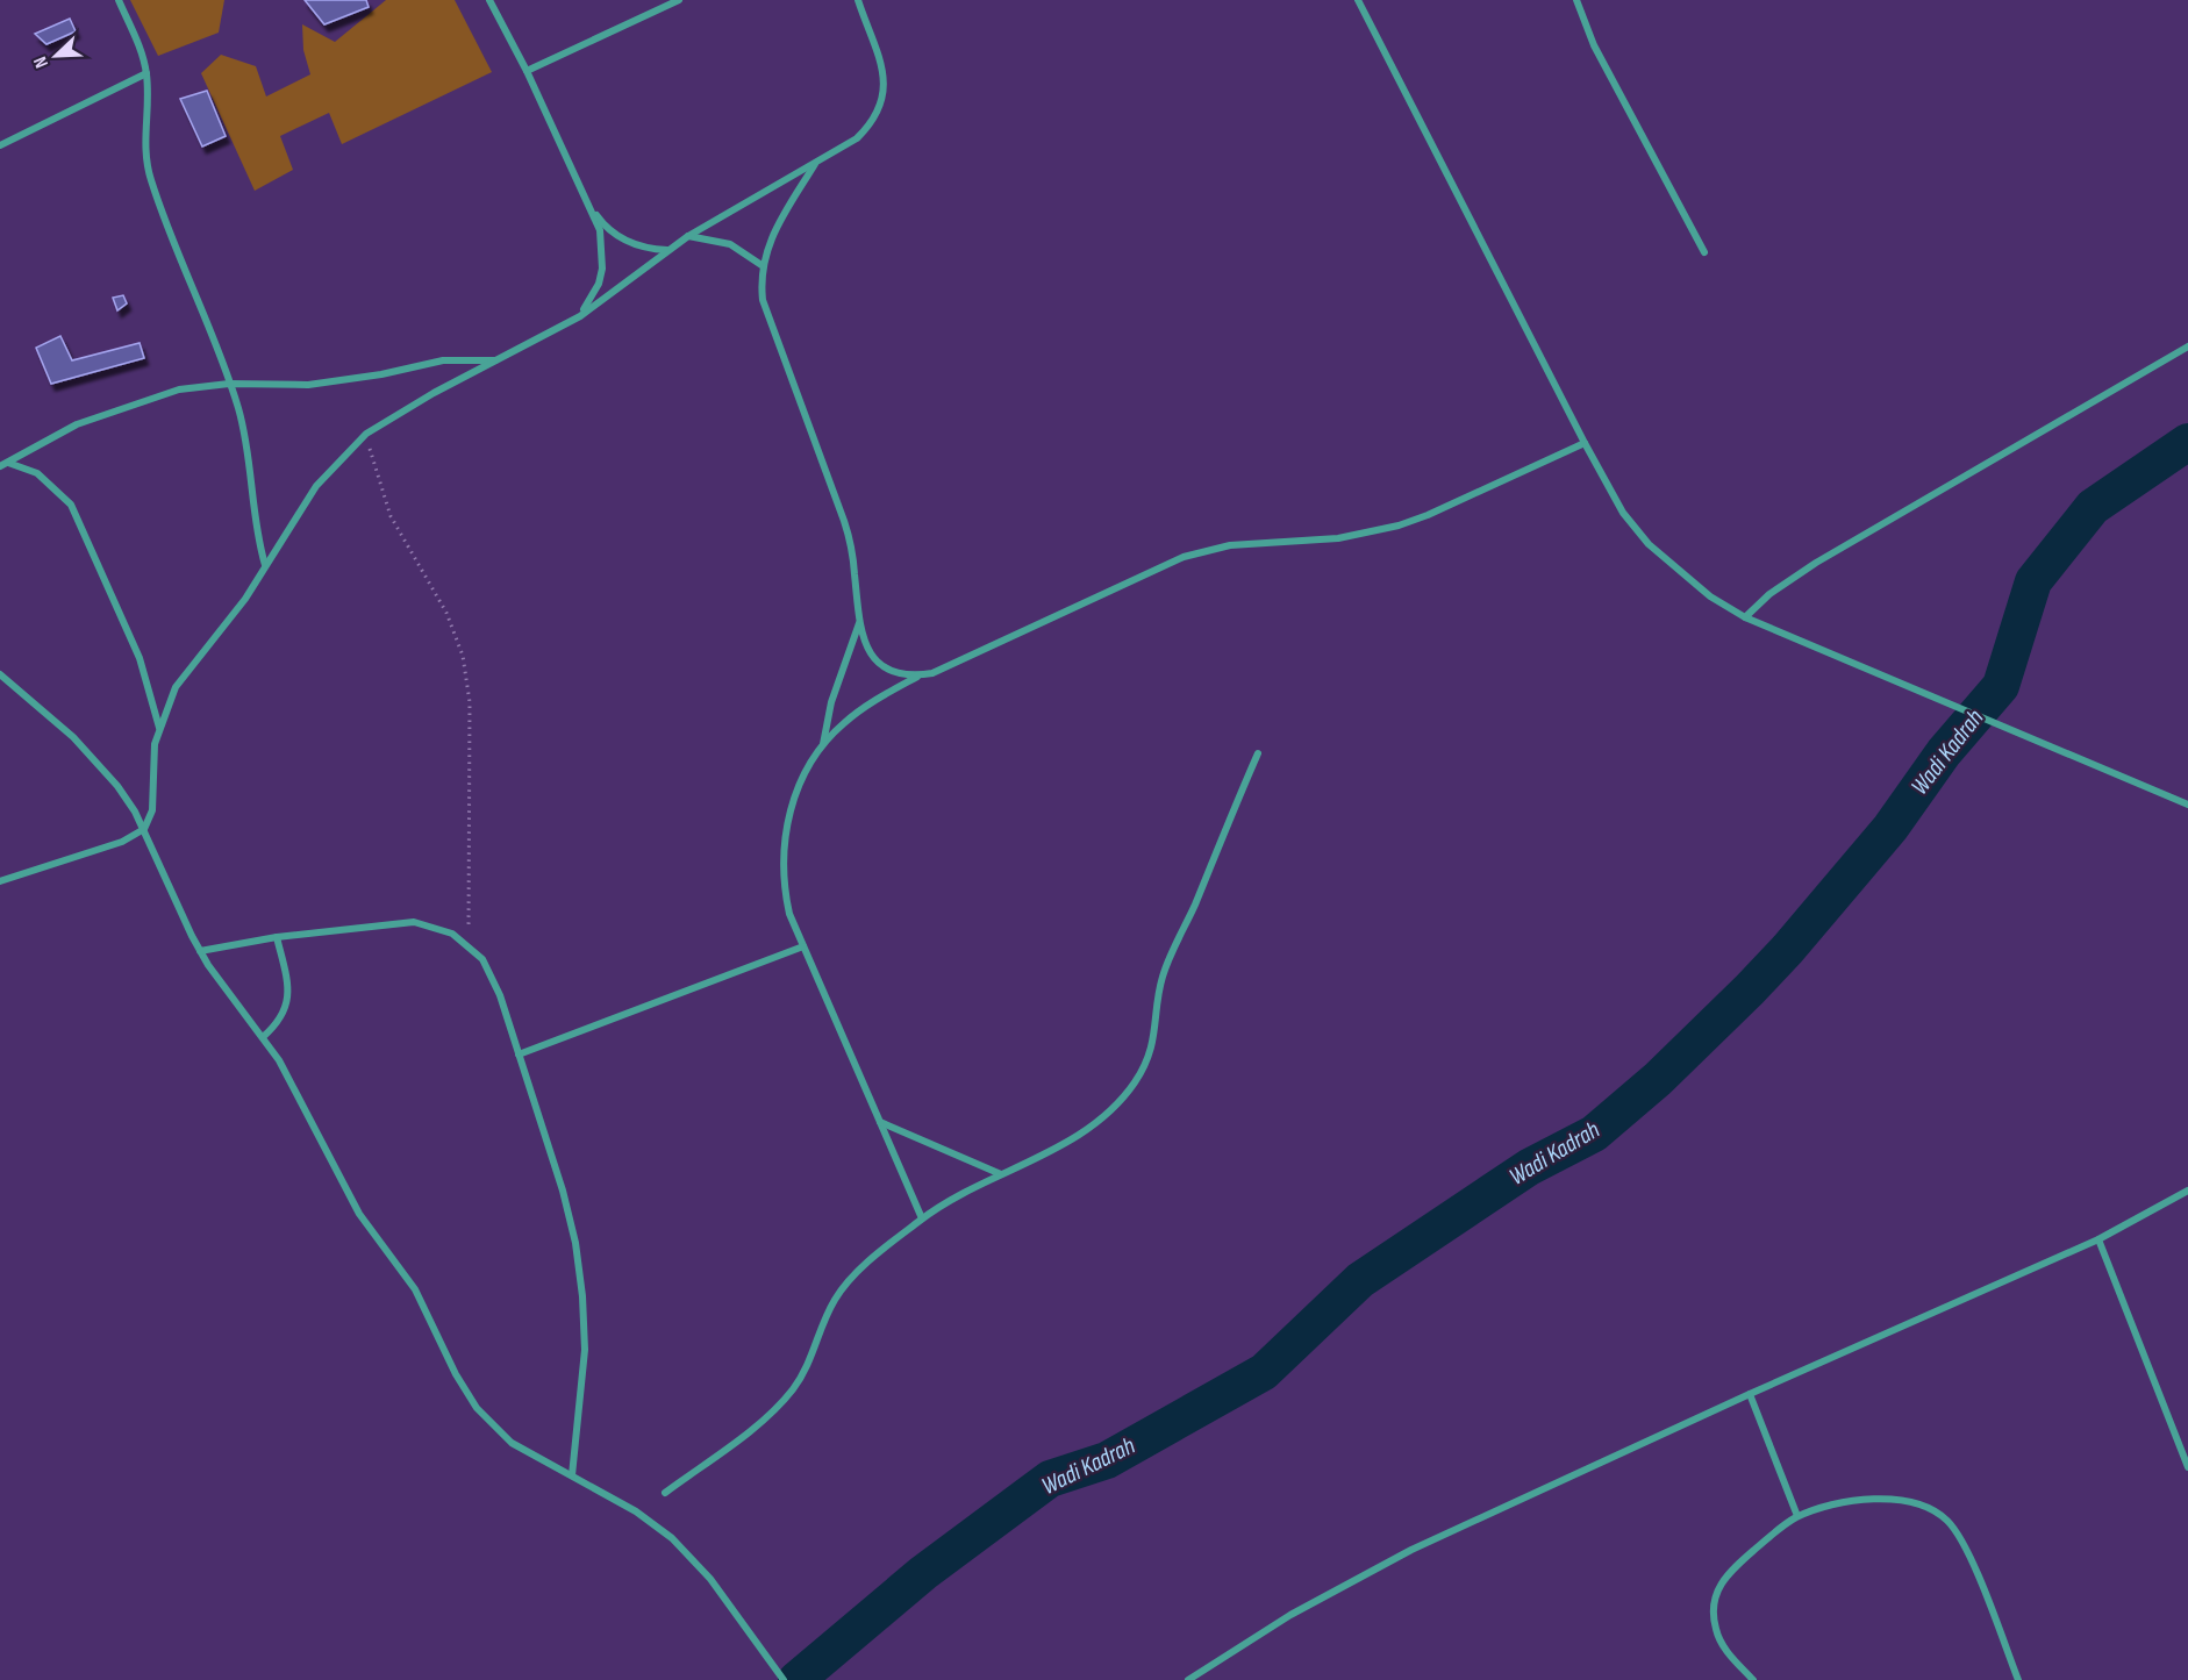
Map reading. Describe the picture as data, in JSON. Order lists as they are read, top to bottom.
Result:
{
  "water": ["Wadi Kadrah"],
  "north": "bottom left"
}
